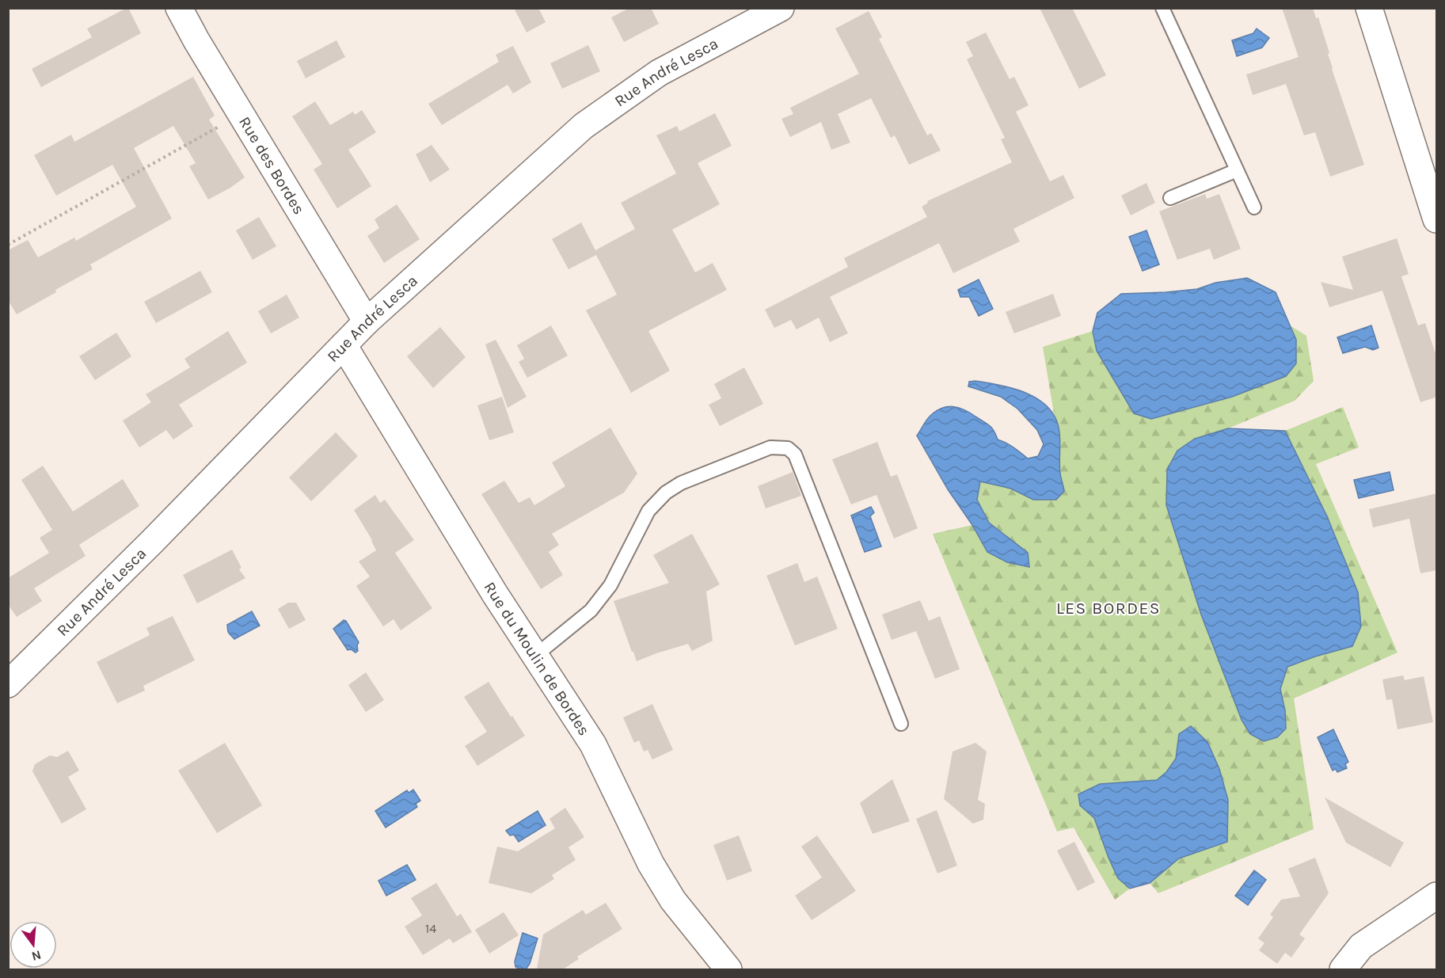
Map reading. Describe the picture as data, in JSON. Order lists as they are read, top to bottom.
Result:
{
  "streets": {
    "street": ["Rue André Lesca", "Rue des Bordes", "Rue du Moulin de Bordes"]
  },
  "crossings": [
    ["Rue André Lesca", "Rue des Bordes"],
    ["Rue André Lesca", "Rue du Moulin de Bordes"]
  ],
  "districts": ["LES BORDES"],
  "house_numbers": ["14"],
  "north": "bottom"
}
